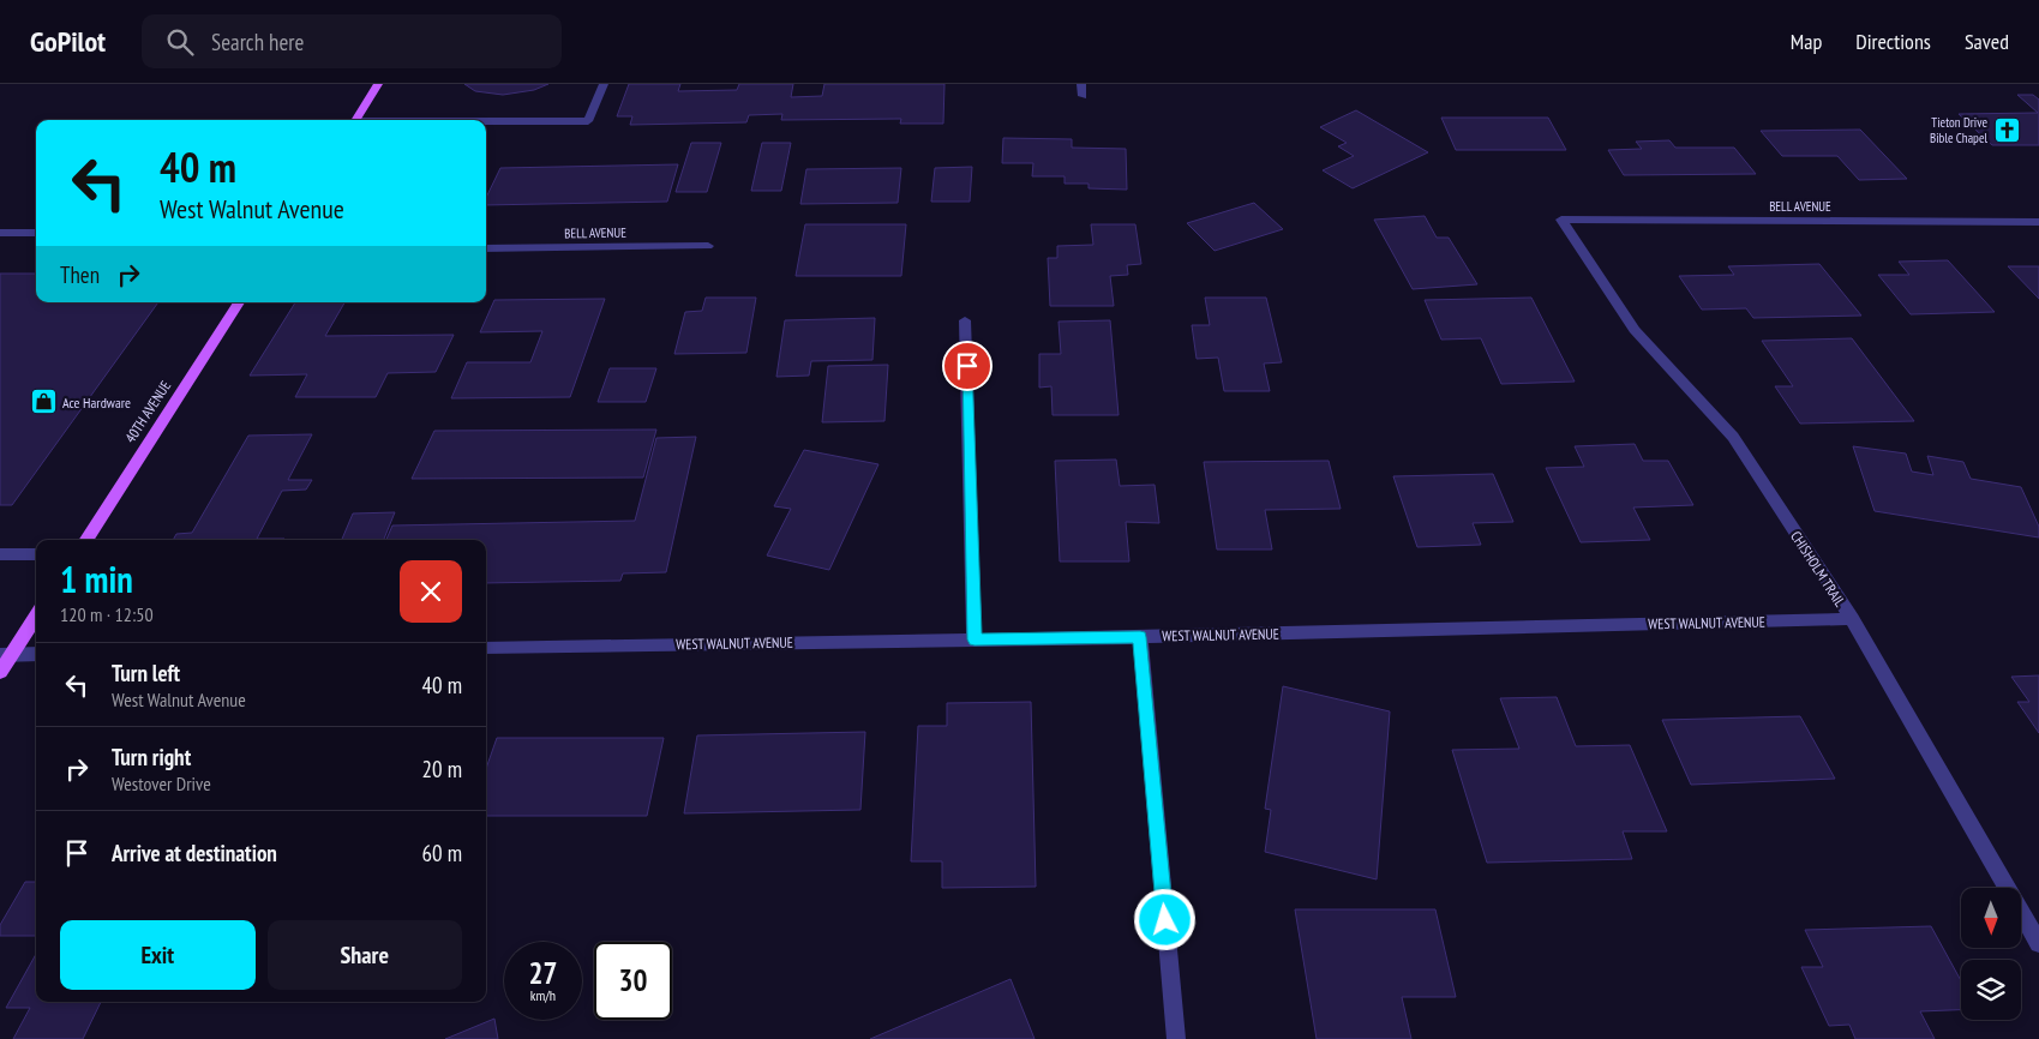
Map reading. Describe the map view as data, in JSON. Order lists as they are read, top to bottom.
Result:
{
  "streets": {
    "main road": ["40TH AVENUE"],
    "street": ["BELL AVENUE", "CHISHOLM TRAIL", "WEST WALNUT AVENUE"]
  },
  "crossings": [
    ["BELL AVENUE", "CHISHOLM TRAIL"],
    ["CHISHOLM TRAIL", "WEST WALNUT AVENUE"]
  ],
  "places": {
    "church": ["Tieton Drive Bible Chapel"],
    "shop": ["Ace Hardware"]
  },
  "north": "bottom",
  "page": {
    "header": "GoPilot",
    "search": "Search here",
    "nav": ["Map", "Directions", "Saved"],
    "turn": ["40 m", "West Walnut Avenue"],
    "then": "Then",
    "heading": ["1 min", "120 m · 12:50"],
    "list": [
      {
        "name": "Turn left",
        "note": "West Walnut Avenue",
        "value": "40 m"
      },
      {
        "name": "Turn right",
        "note": "Westover Drive",
        "value": "20 m"
      },
      {
        "name": "Arrive at destination",
        "value": "60 m"
      }
    ],
    "buttons": ["Exit", "Share"],
    "speed": "27 km/h",
    "limit": "30"
  }
}
